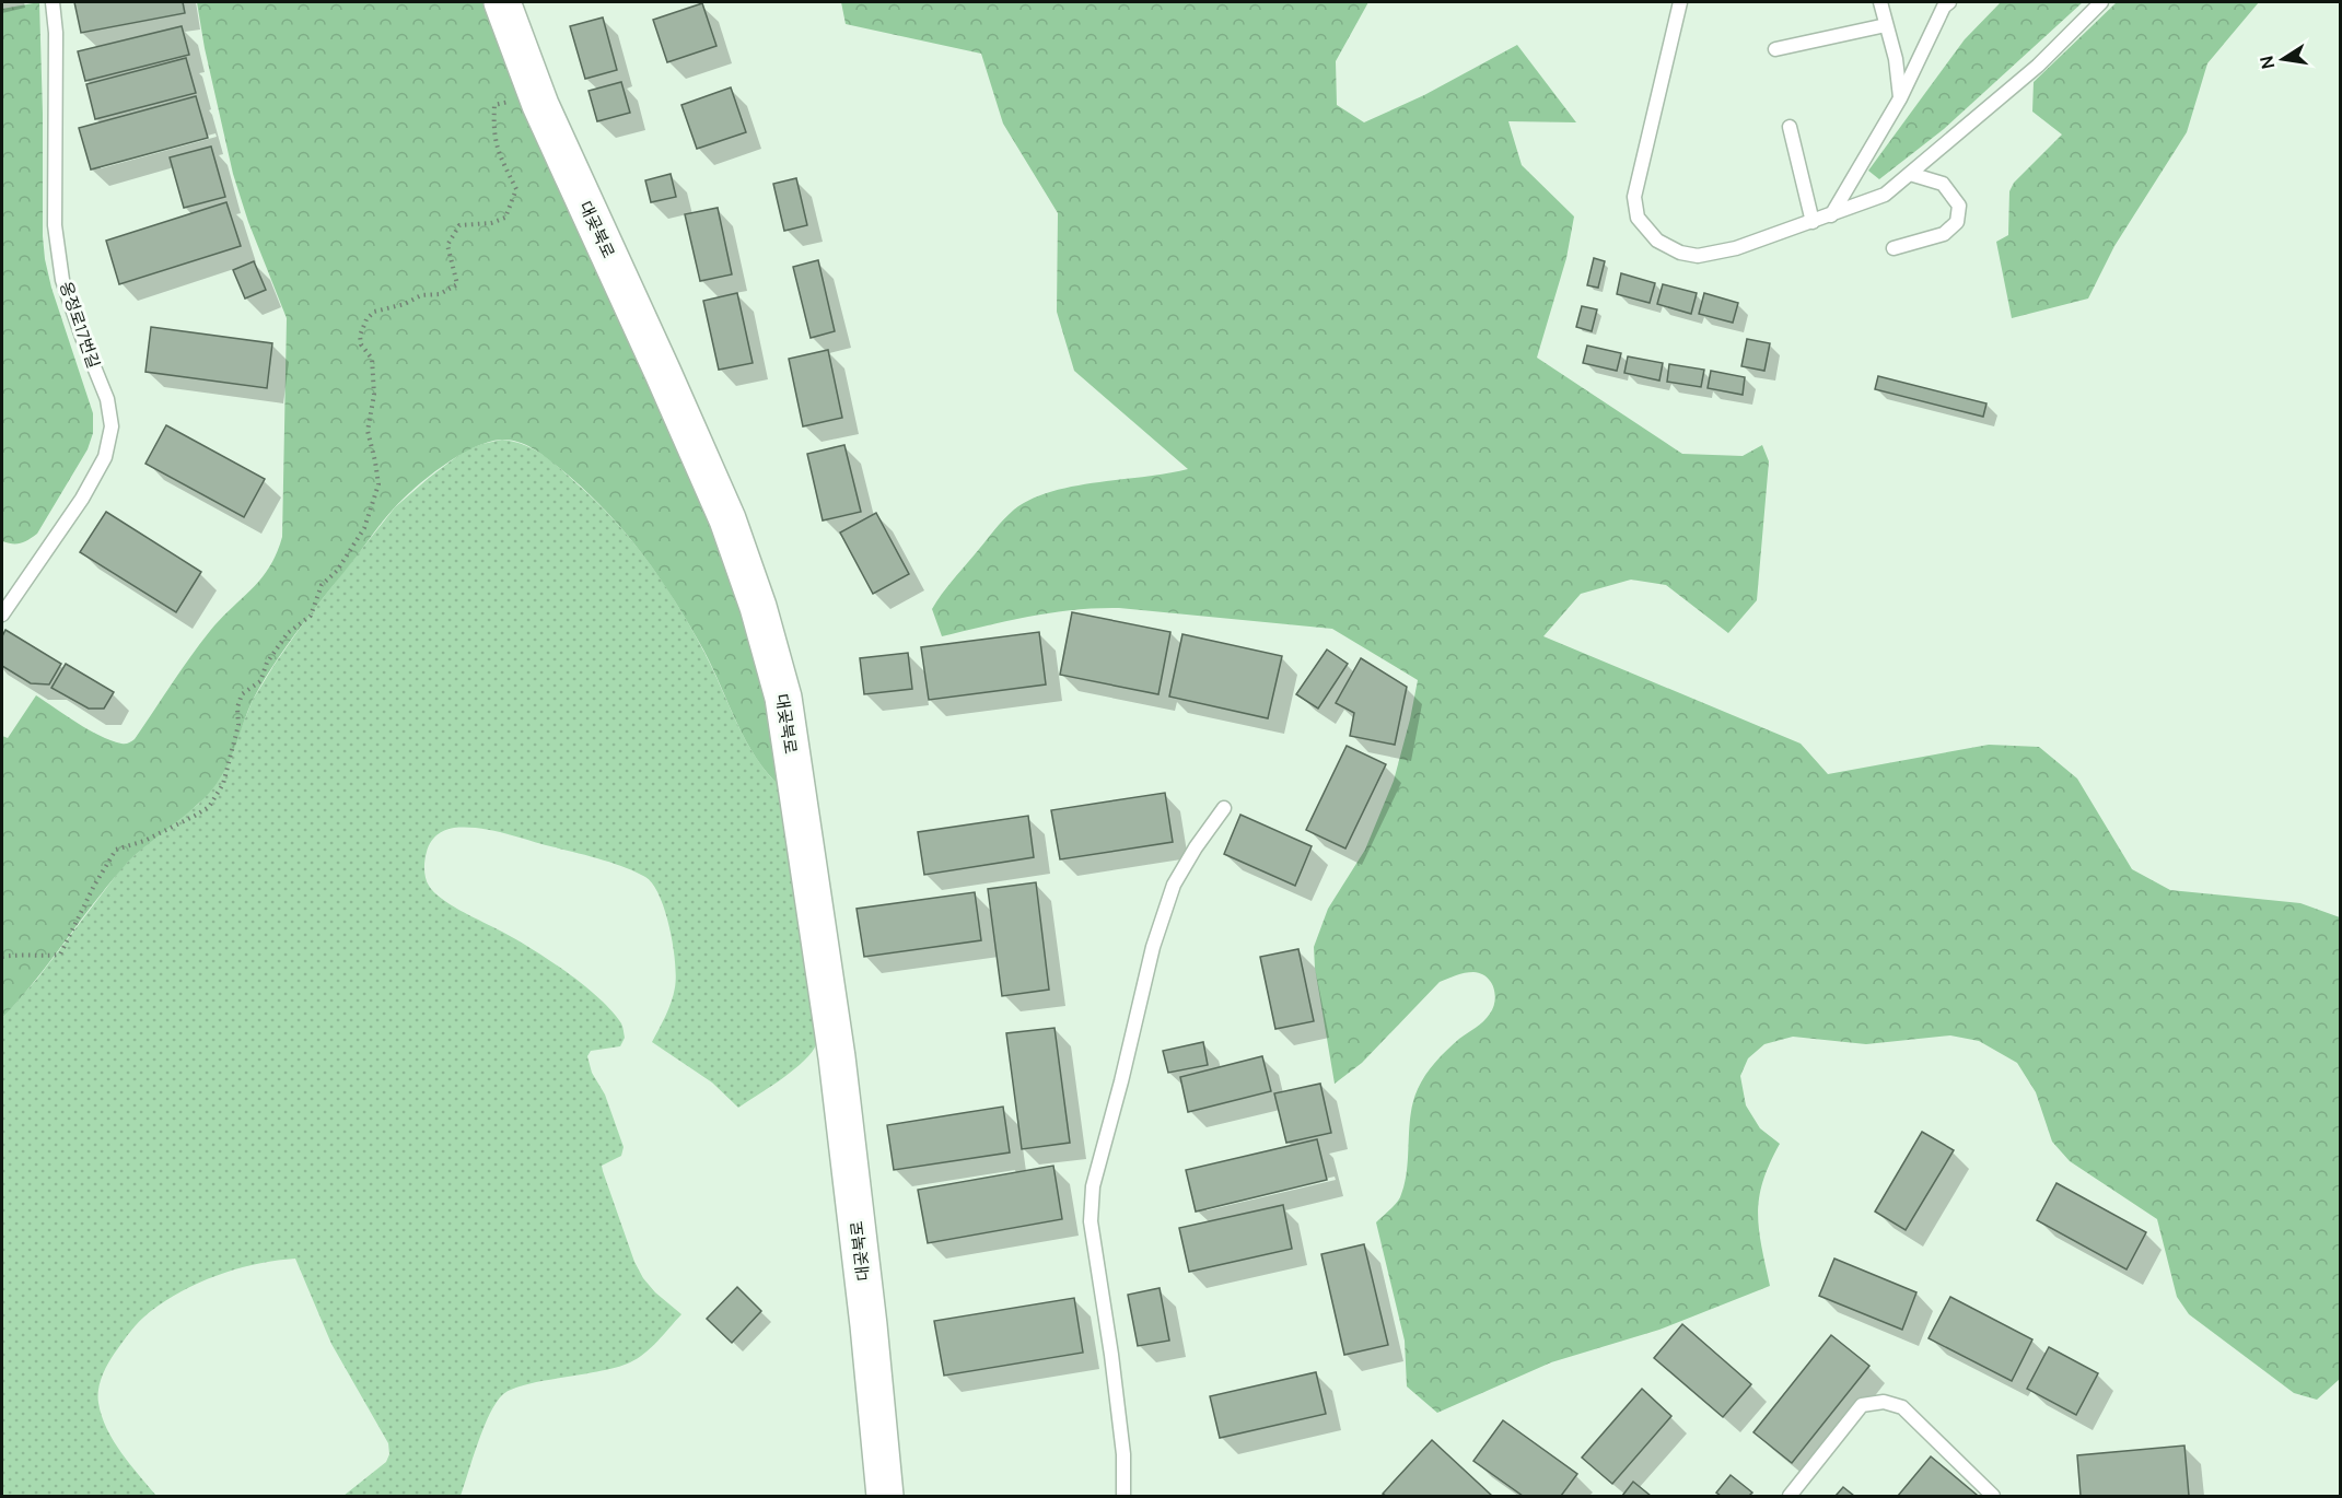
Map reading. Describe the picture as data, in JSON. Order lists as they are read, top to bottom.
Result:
{
  "streets": {
    "street": ["대곶북로"],
    "lane": ["옹정로17번길"]
  },
  "north": "left"
}
